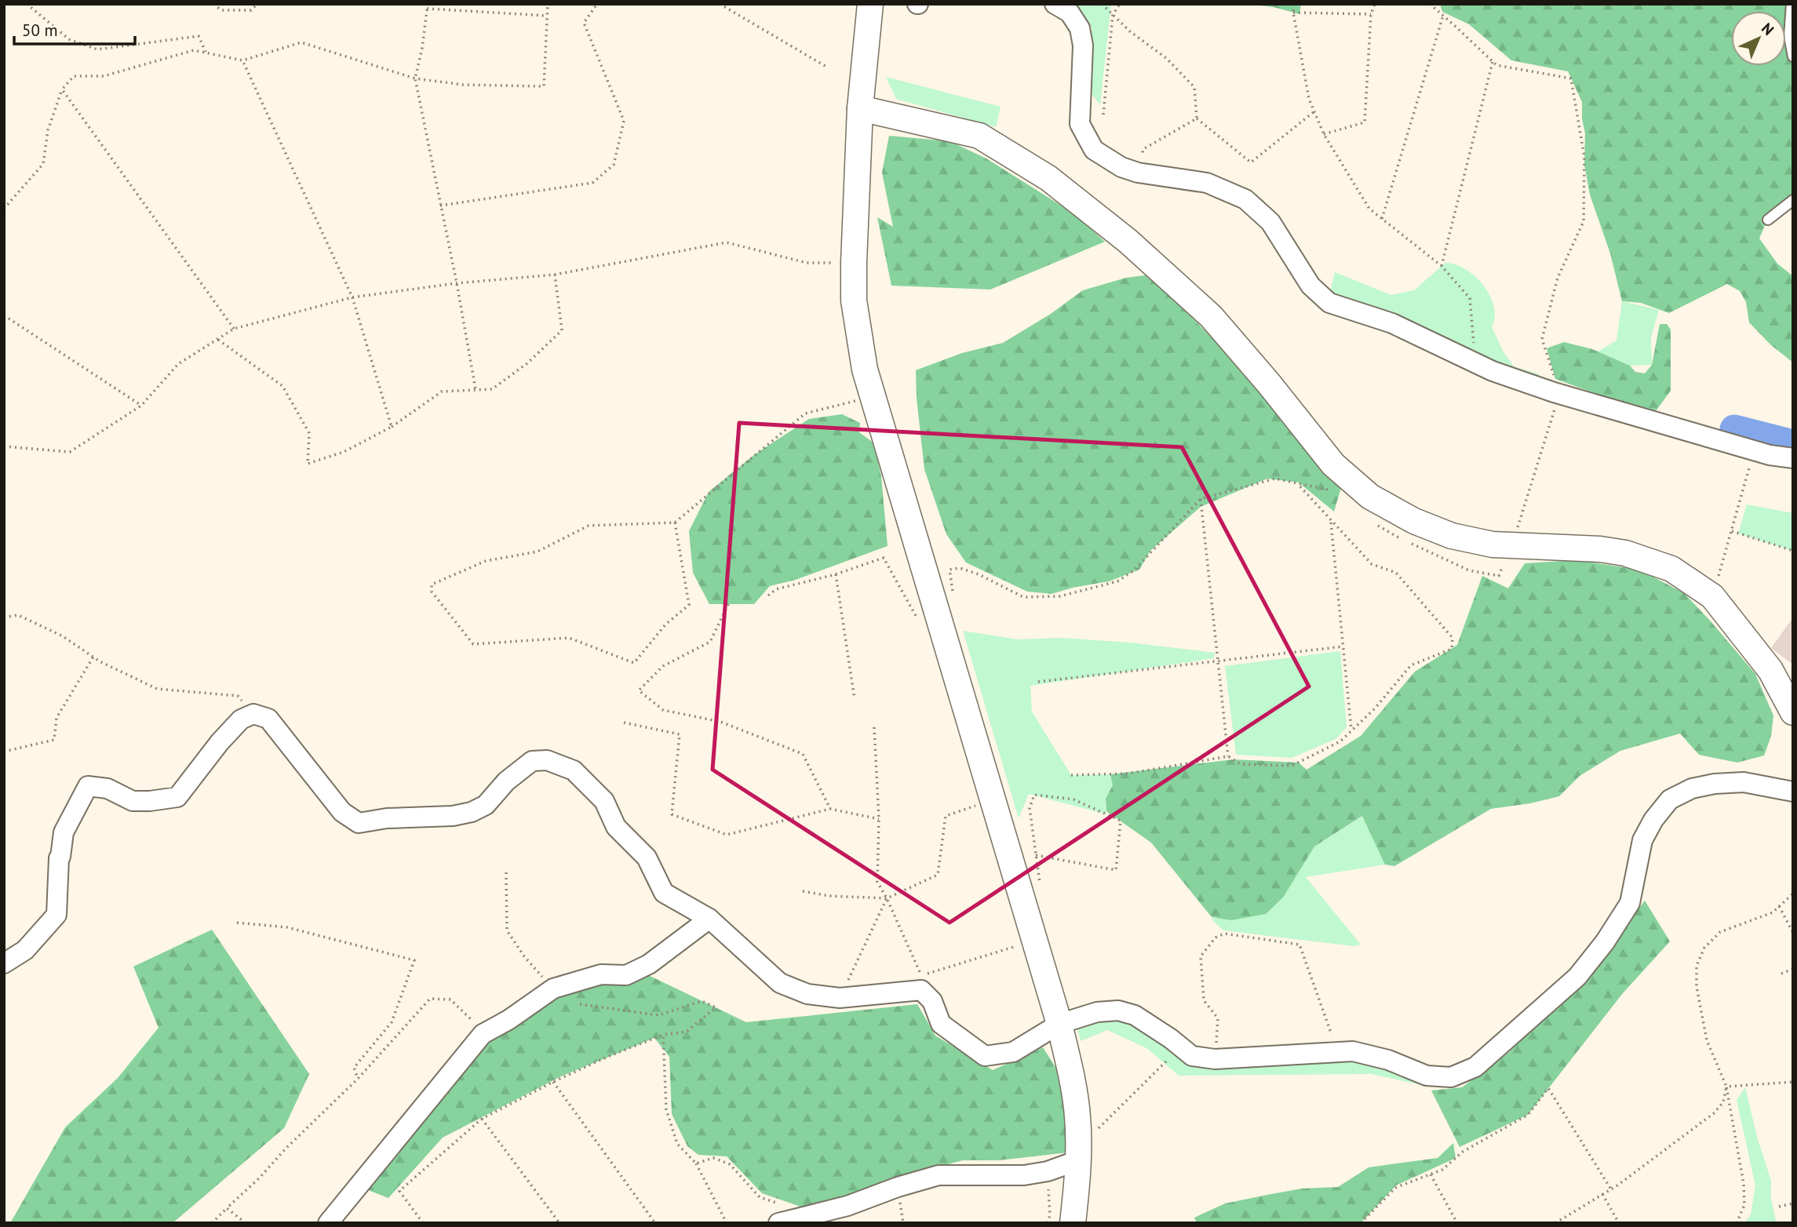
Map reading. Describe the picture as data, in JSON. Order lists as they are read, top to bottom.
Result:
{
  "scale_bar": "50 m",
  "north": "top right"
}
